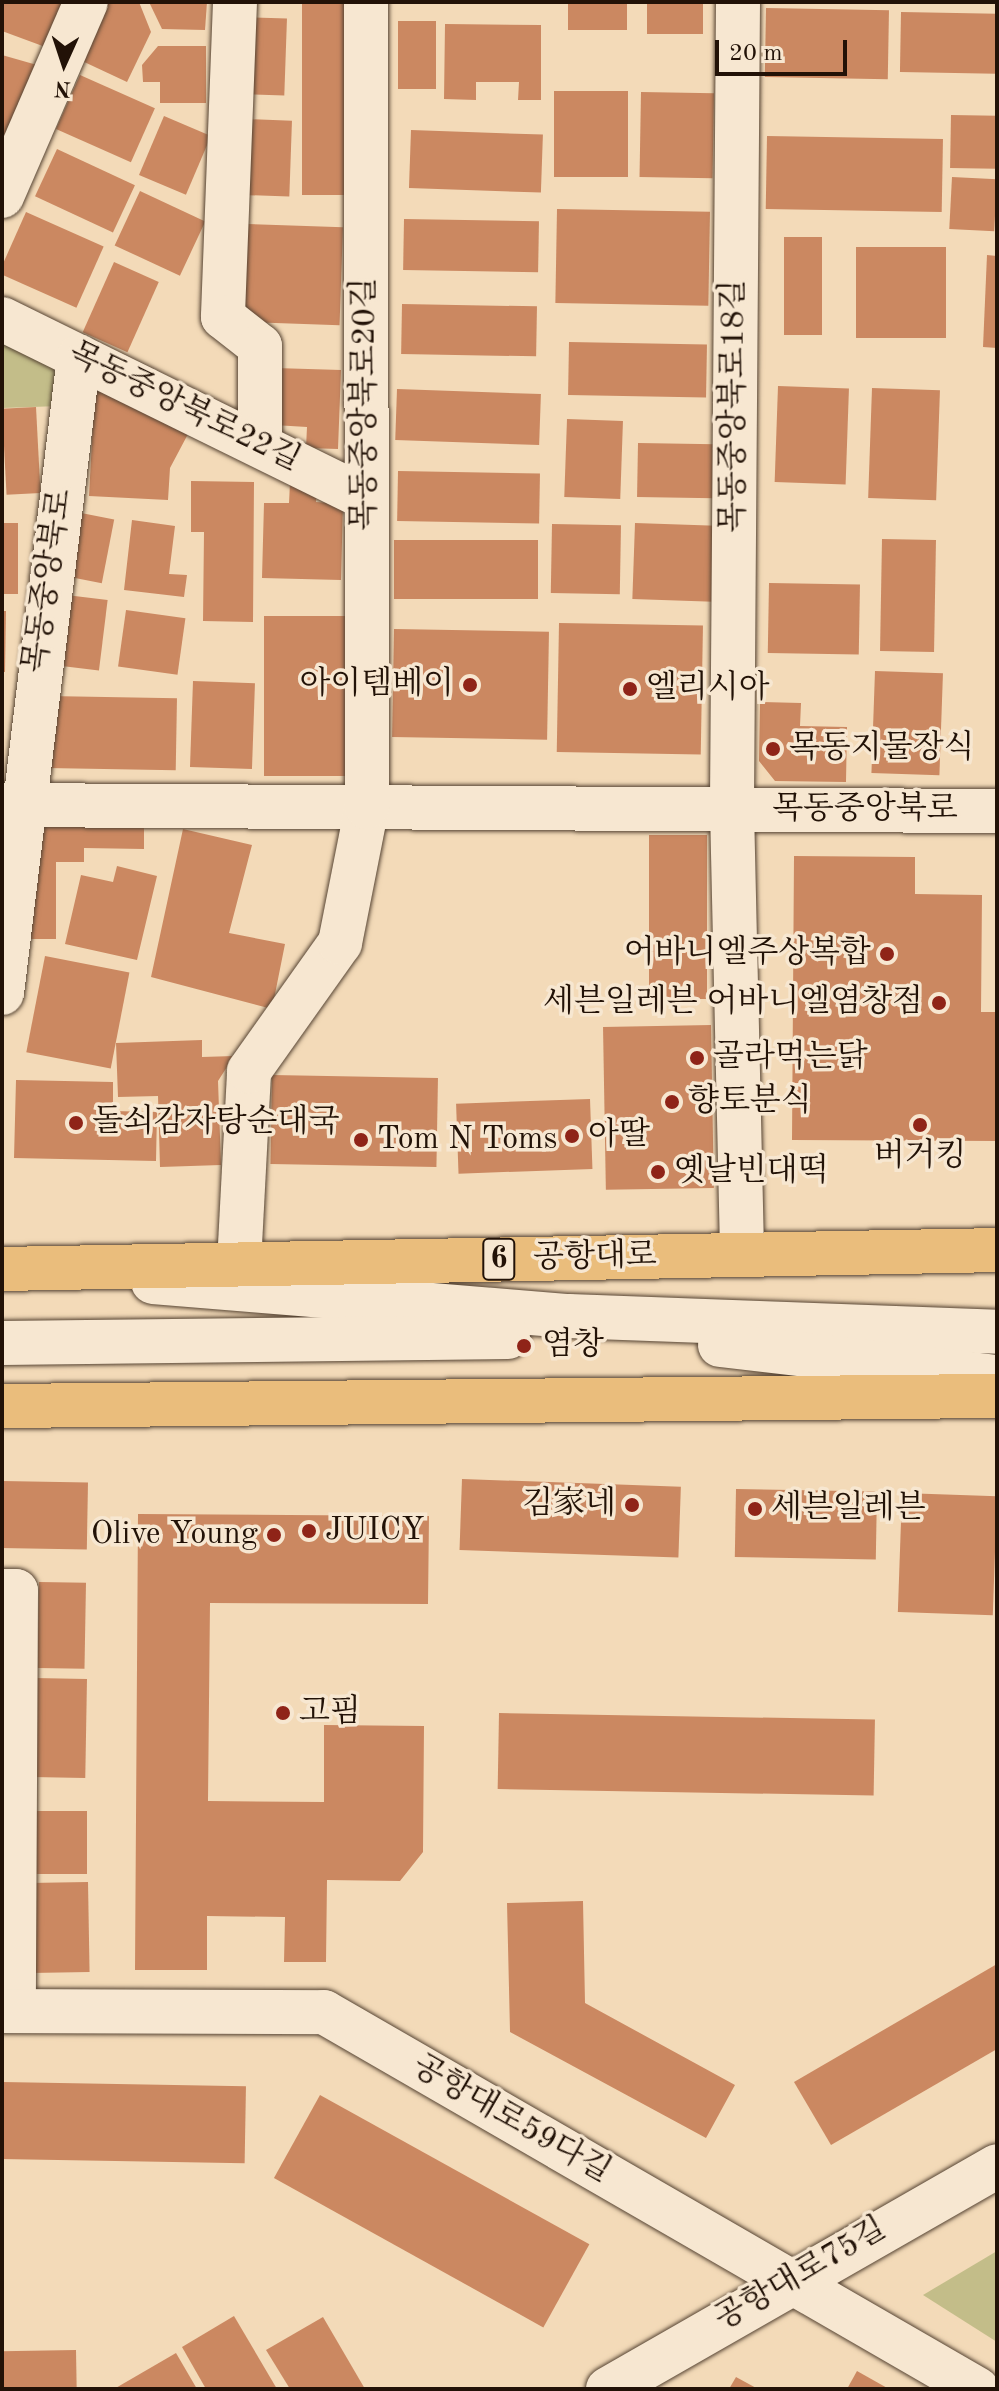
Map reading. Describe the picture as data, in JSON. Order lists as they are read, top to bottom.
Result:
{
  "streets": {
    "main road": ["공항대로", "6"],
    "street": [
      "목동중앙북로20길",
      "목동중앙북로18길",
      "목동중앙북로22길",
      "목동중앙북로",
      "공항대로59다길",
      "공항대로75길"
    ]
  },
  "crossings": [
    ["목동중앙북로20길", "목동중앙북로22길"],
    ["목동중앙북로20길", "목동중앙북로"],
    ["목동중앙북로18길", "목동중앙북로"],
    ["목동중앙북로22길", "목동중앙북로"],
    ["목동중앙북로", "공항대로"],
    ["공항대로59다길", "공항대로75길"]
  ],
  "places": [
    "아이템베이",
    "엘리시아",
    "목동지물장식",
    "어바니엘주상복합",
    "세븐일레븐 어바니엘염창점",
    "골라먹는닭",
    "향토분식",
    "돌쇠감자탕순대국",
    "버거킹",
    "아딸",
    "Tom N Toms",
    "옛날빈대떡",
    "염창",
    "김家네",
    "세븐일레븐",
    "JUICY",
    "Olive Young",
    "고핌"
  ],
  "scale_bar": "20 m",
  "north": "bottom"
}
